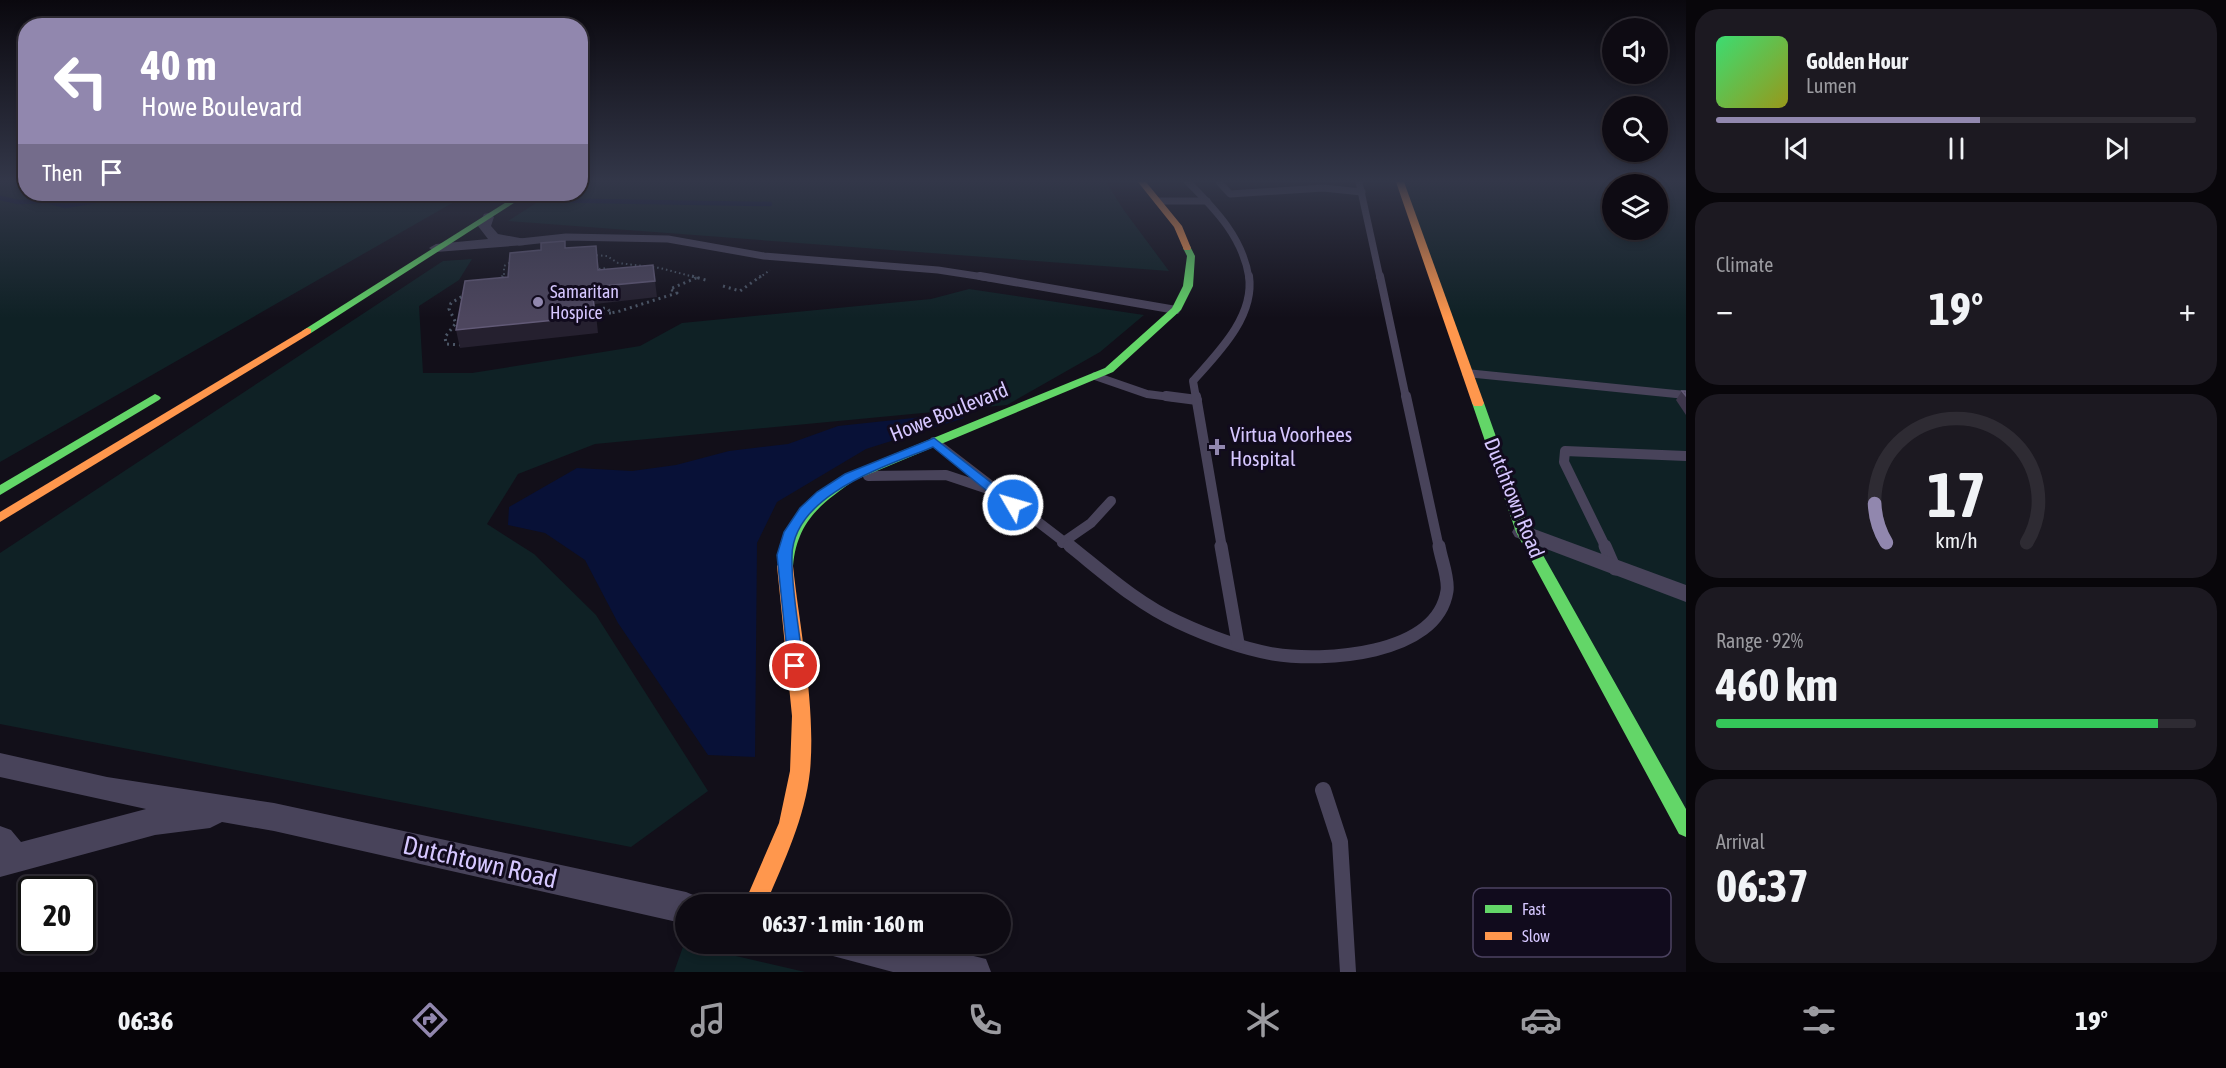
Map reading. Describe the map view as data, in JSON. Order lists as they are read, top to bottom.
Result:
{
  "streets": {
    "main road": ["Howe Boulevard", "Dutchtown Road"]
  },
  "places": {
    "other": ["Samaritan Hospice"],
    "health": ["Virtua Voorhees Hospital"]
  },
  "legend": ["Fast", "Slow"],
  "page": {
    "turn": ["40 m", "Howe Boulevard"],
    "song": ["Golden Hour", "Lumen"],
    "then": "Then",
    "tile": [
      "Climate",
      ["Range · 92%", "460 km"],
      ["Arrival", "06:37"]
    ],
    "heat": ["−", "19°", "+"],
    "limit": "20",
    "trip": "06:37 · 1 min · 160 m",
    "tabs": ["06:36", "19°"],
    "gauge": ["17", "km/h"]
  }
}
